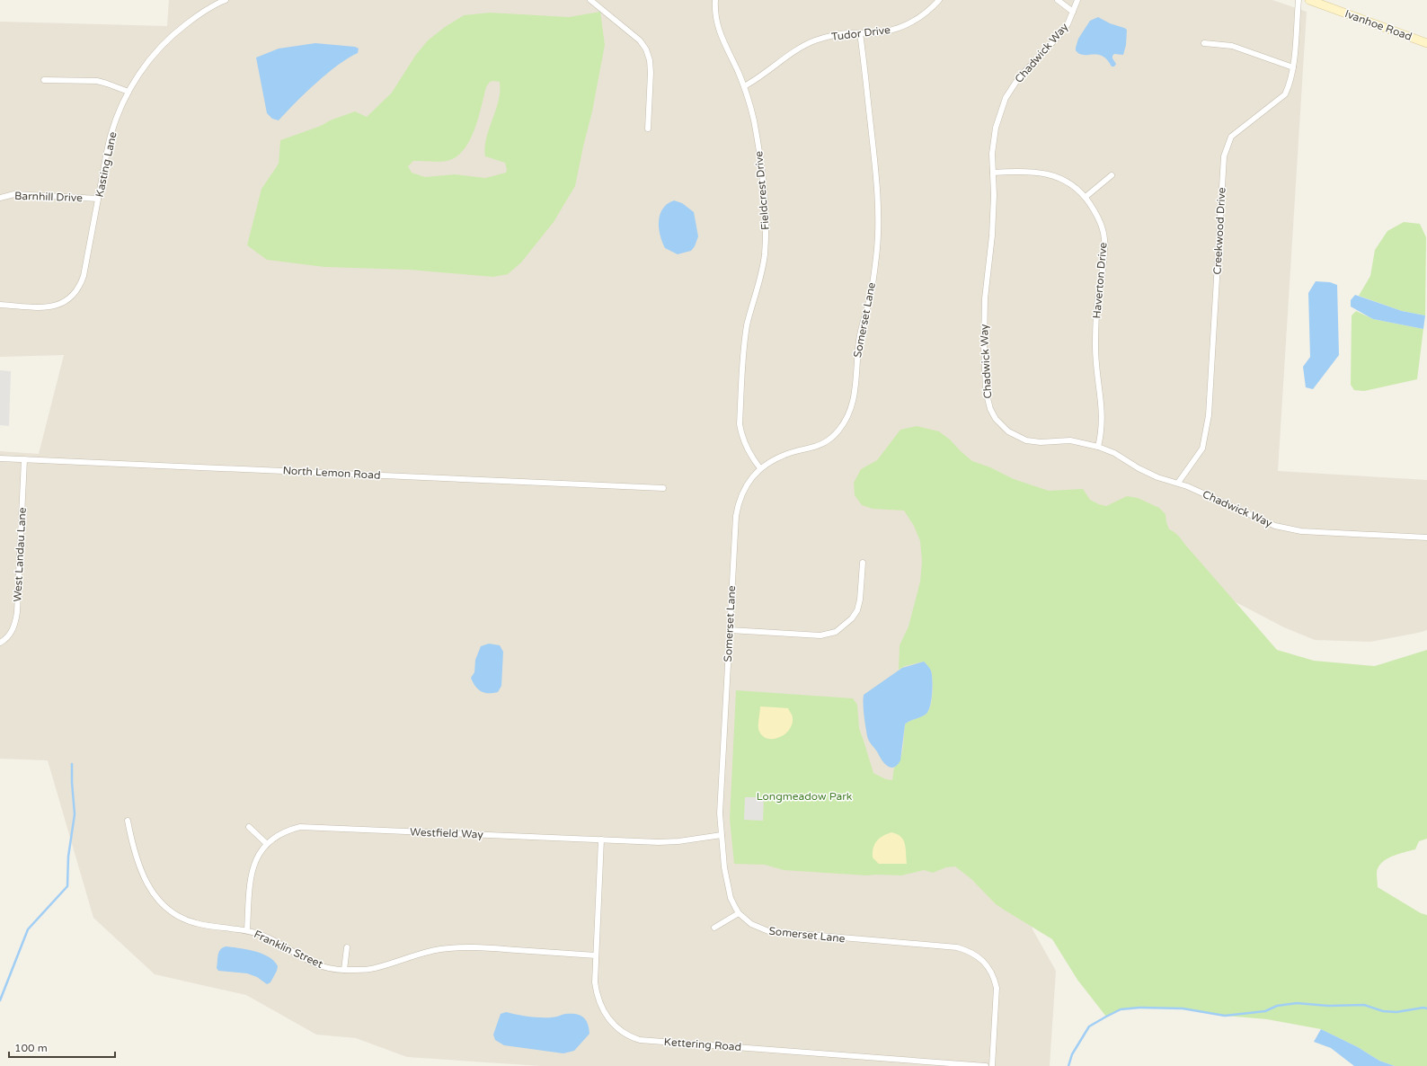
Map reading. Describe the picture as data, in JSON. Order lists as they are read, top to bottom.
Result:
{
  "streets": {
    "main road": ["Ivanhoe Road"],
    "street": [
      "Tudor Drive",
      "Chadwick Way",
      "Kasting Lane",
      "Fieldcrest Drive",
      "Barnhill Drive",
      "Creekwood Drive",
      "Haverton Drive",
      "Somerset Lane",
      "North Lemon Road",
      "West Landau Lane",
      "Westfield Way",
      "Franklin Street",
      "Kettering Road"
    ]
  },
  "crossings": [
    ["Tudor Drive", "Fieldcrest Drive"],
    ["Tudor Drive", "Somerset Lane"],
    ["Chadwick Way", "Creekwood Drive"],
    ["Chadwick Way", "Haverton Drive"],
    ["Kasting Lane", "Barnhill Drive"],
    ["Fieldcrest Drive", "Somerset Lane"],
    ["Somerset Lane", "Westfield Way"],
    ["North Lemon Road", "West Landau Lane"],
    ["Westfield Way", "Franklin Street"],
    ["Westfield Way", "Kettering Road"],
    ["Franklin Street", "Kettering Road"]
  ],
  "parks": ["Longmeadow Park"],
  "scale_bar": "100 m"
}
